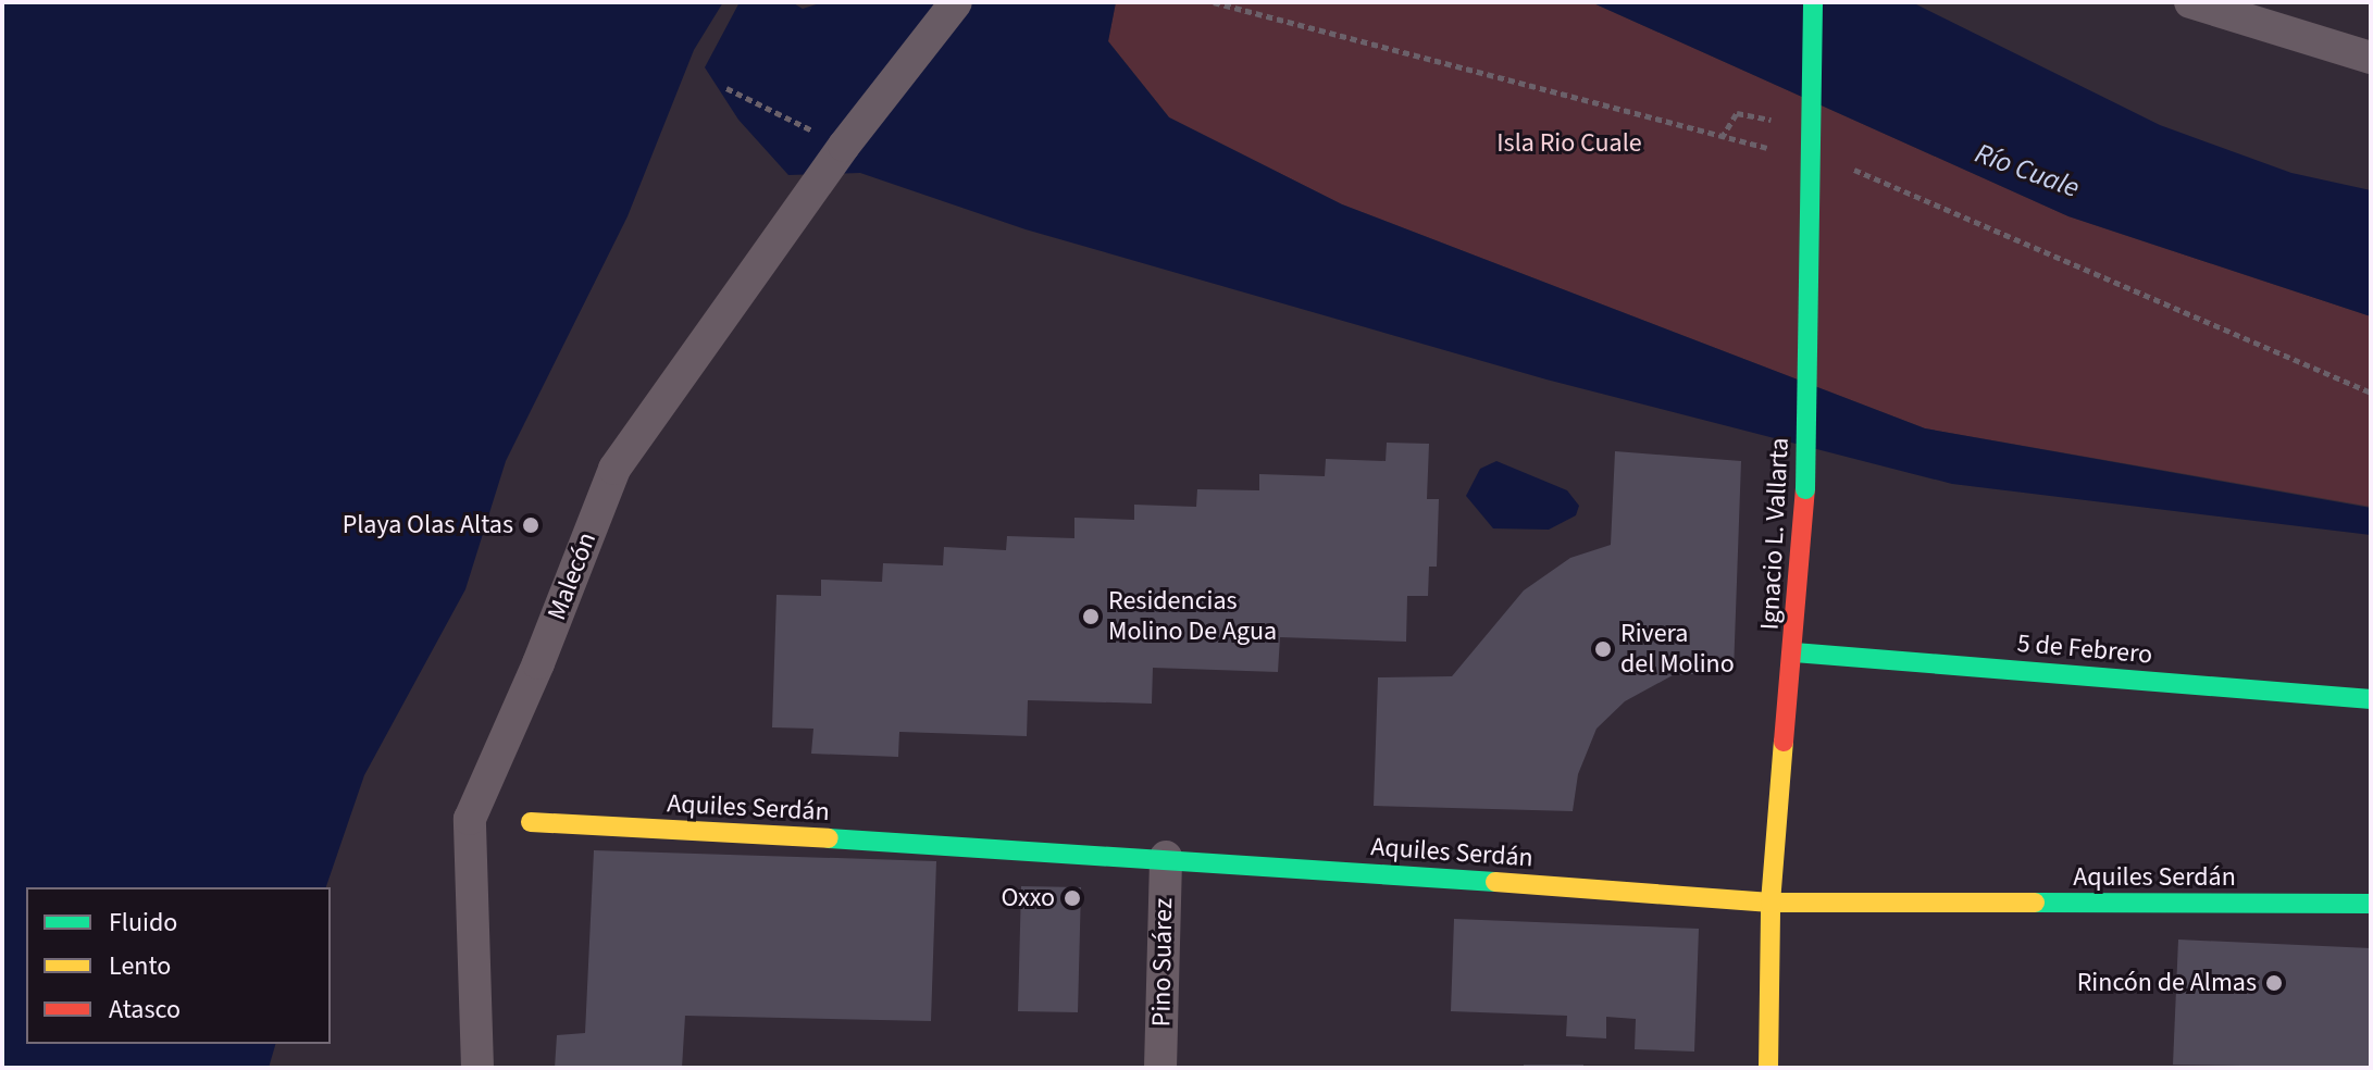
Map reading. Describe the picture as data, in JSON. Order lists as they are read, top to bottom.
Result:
{
  "streets": {
    "street": [
      "Ignacio L. Vallarta",
      "Malecón",
      "5 de Febrero",
      "Aquiles Serdán",
      "Pino Suárez"
    ]
  },
  "crossings": [
    ["Ignacio L. Vallarta", "5 de Febrero"],
    ["Ignacio L. Vallarta", "Aquiles Serdán"],
    ["Aquiles Serdán", "Pino Suárez"]
  ],
  "water": ["Río Cuale"],
  "parks": ["Isla Rio Cuale"],
  "places": [
    "Playa Olas Altas",
    "Residencias Molino De Agua",
    "Rivera del Molino",
    "Oxxo",
    "Rincón de Almas"
  ],
  "legend": ["Fluido", "Lento", "Atasco"]
}
